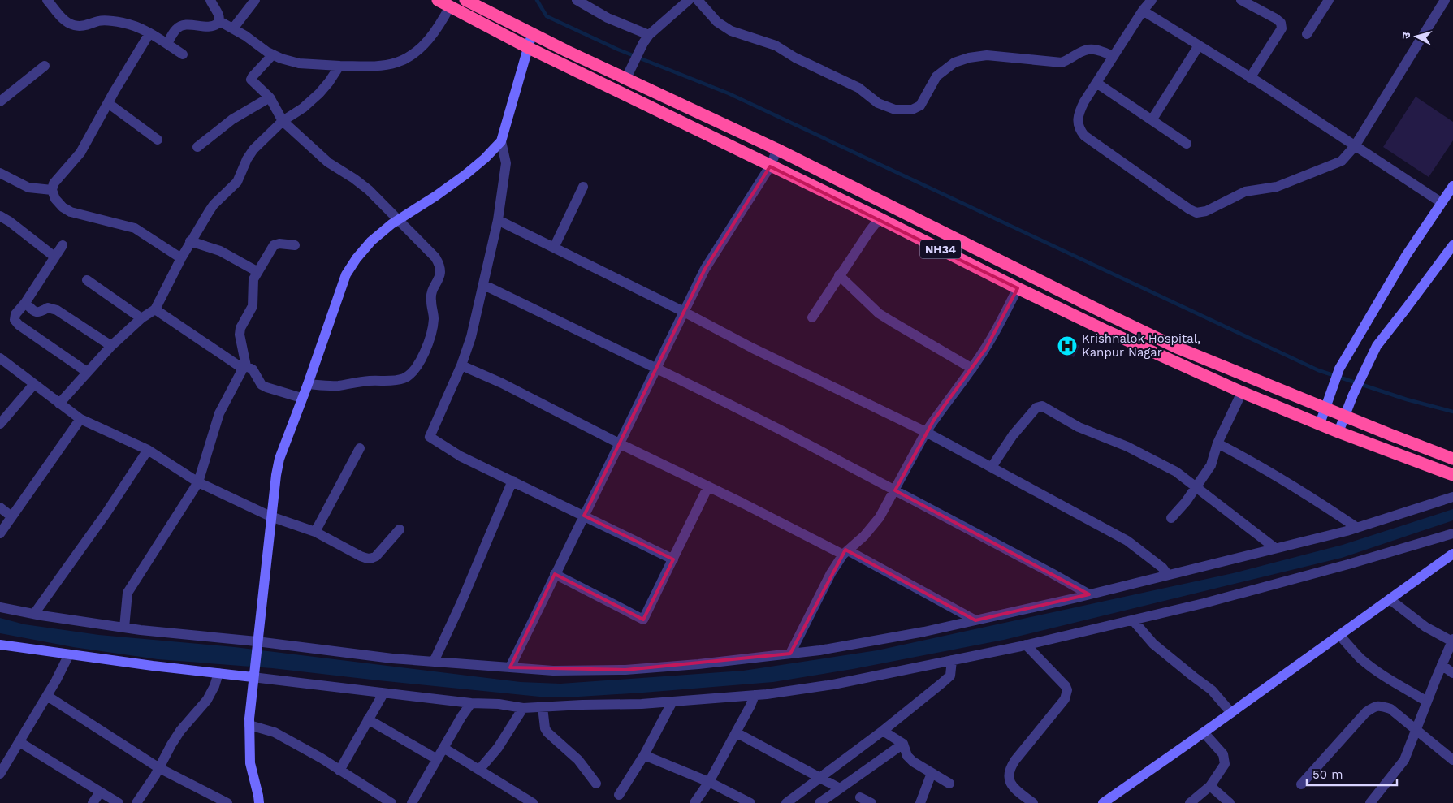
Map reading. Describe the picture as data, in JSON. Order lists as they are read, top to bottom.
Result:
{
  "streets": {
    "highway": ["NH34"]
  },
  "places": {
    "hospital": ["Krishnalok Hospital, Kanpur Nagar"]
  },
  "scale_bar": "50 m",
  "north": "left"
}
